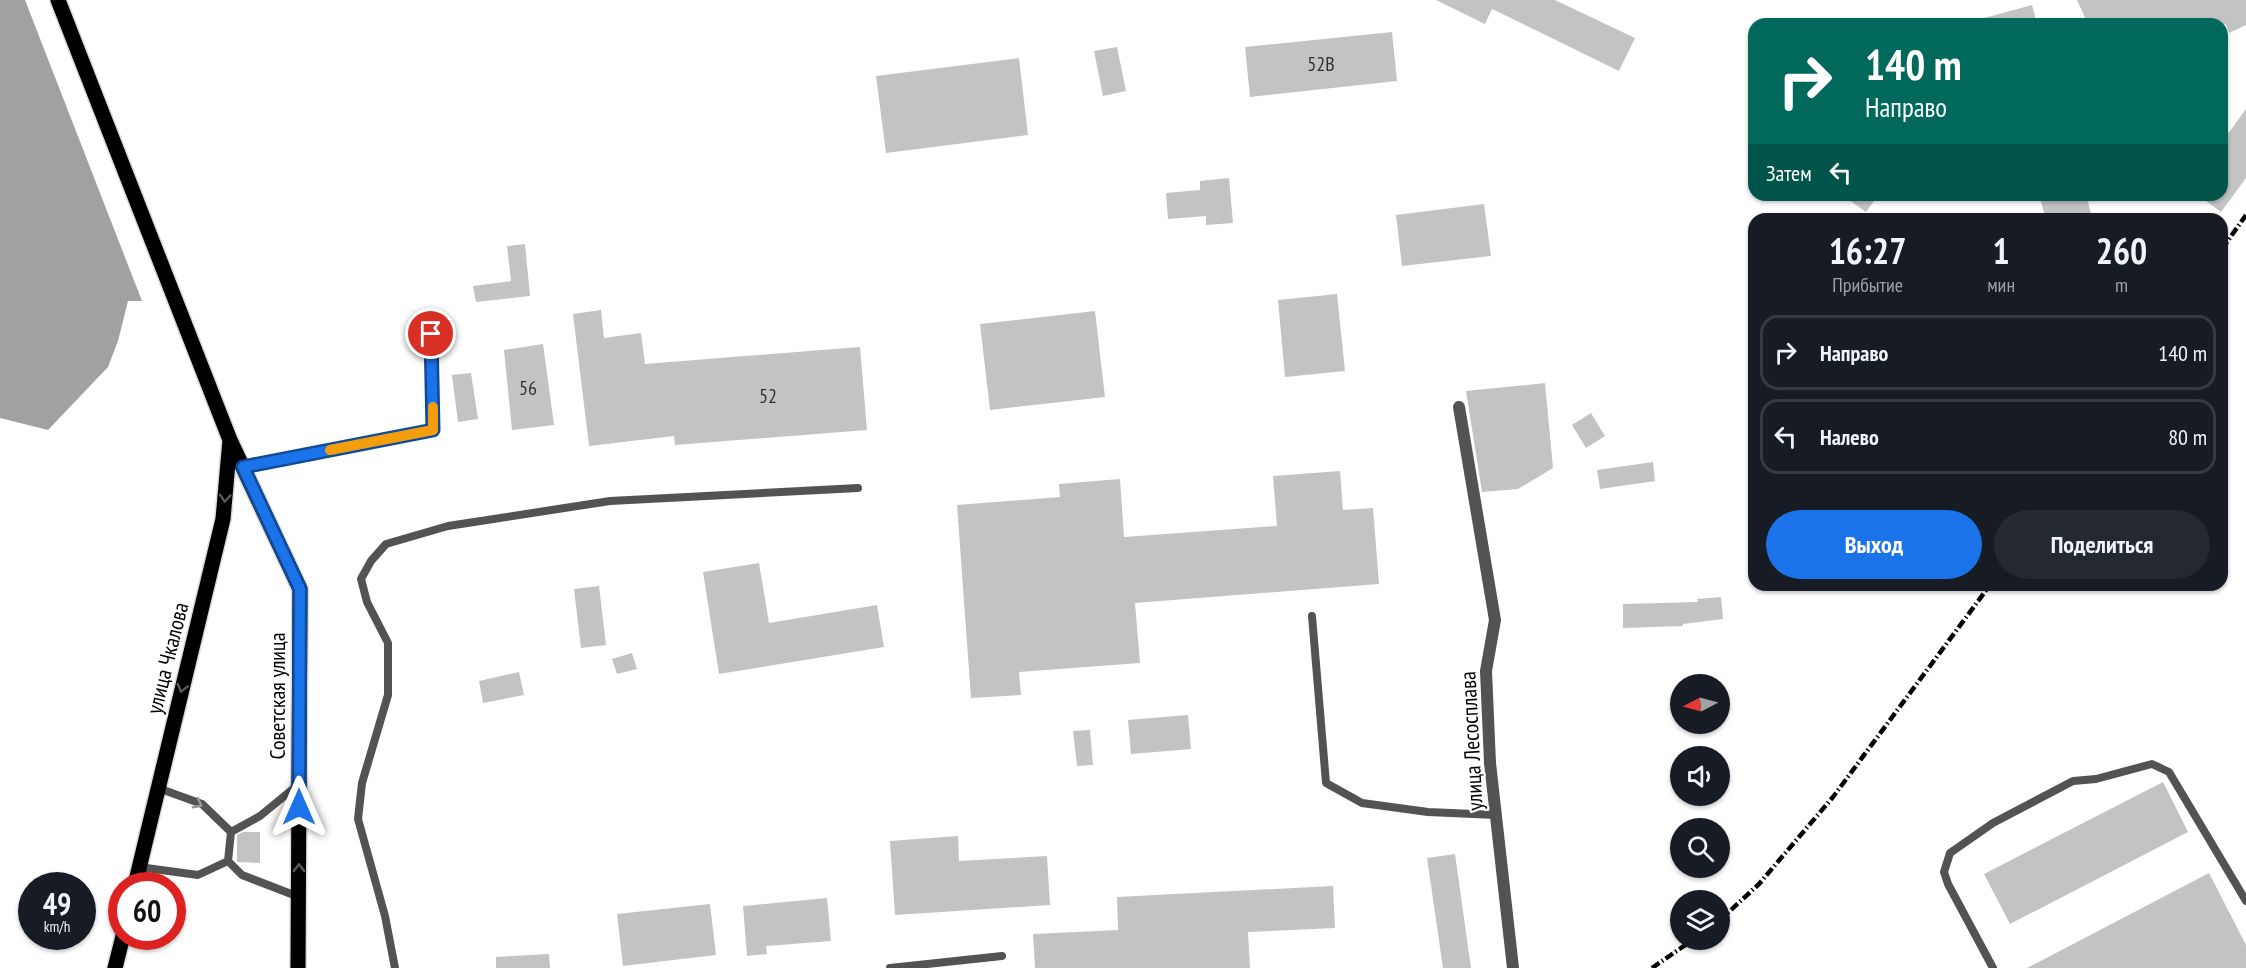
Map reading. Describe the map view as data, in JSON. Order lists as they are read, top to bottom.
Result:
{
  "streets": {
    "main road": ["улица Чкалова", "Советская улица"],
    "street": ["улица Лесосплава"]
  },
  "crossings": [
    ["улица Чкалова", "Советская улица"]
  ],
  "one_way": ["улица Чкалова"],
  "house_numbers": ["52В", "56", "52"],
  "north": "left",
  "page": {
    "turn": ["140 m", "Направо"],
    "then": "Затем",
    "eta": [
      "16:27",
      "Прибытие",
      "1",
      "мин",
      "260",
      "m"
    ],
    "list": [
      {
        "name": "Направо",
        "value": "140 m"
      },
      {
        "name": "Налево",
        "value": "80 m"
      }
    ],
    "buttons": ["Выход", "Поделиться"],
    "speed": "49 km/h",
    "limit": "60"
  }
}
